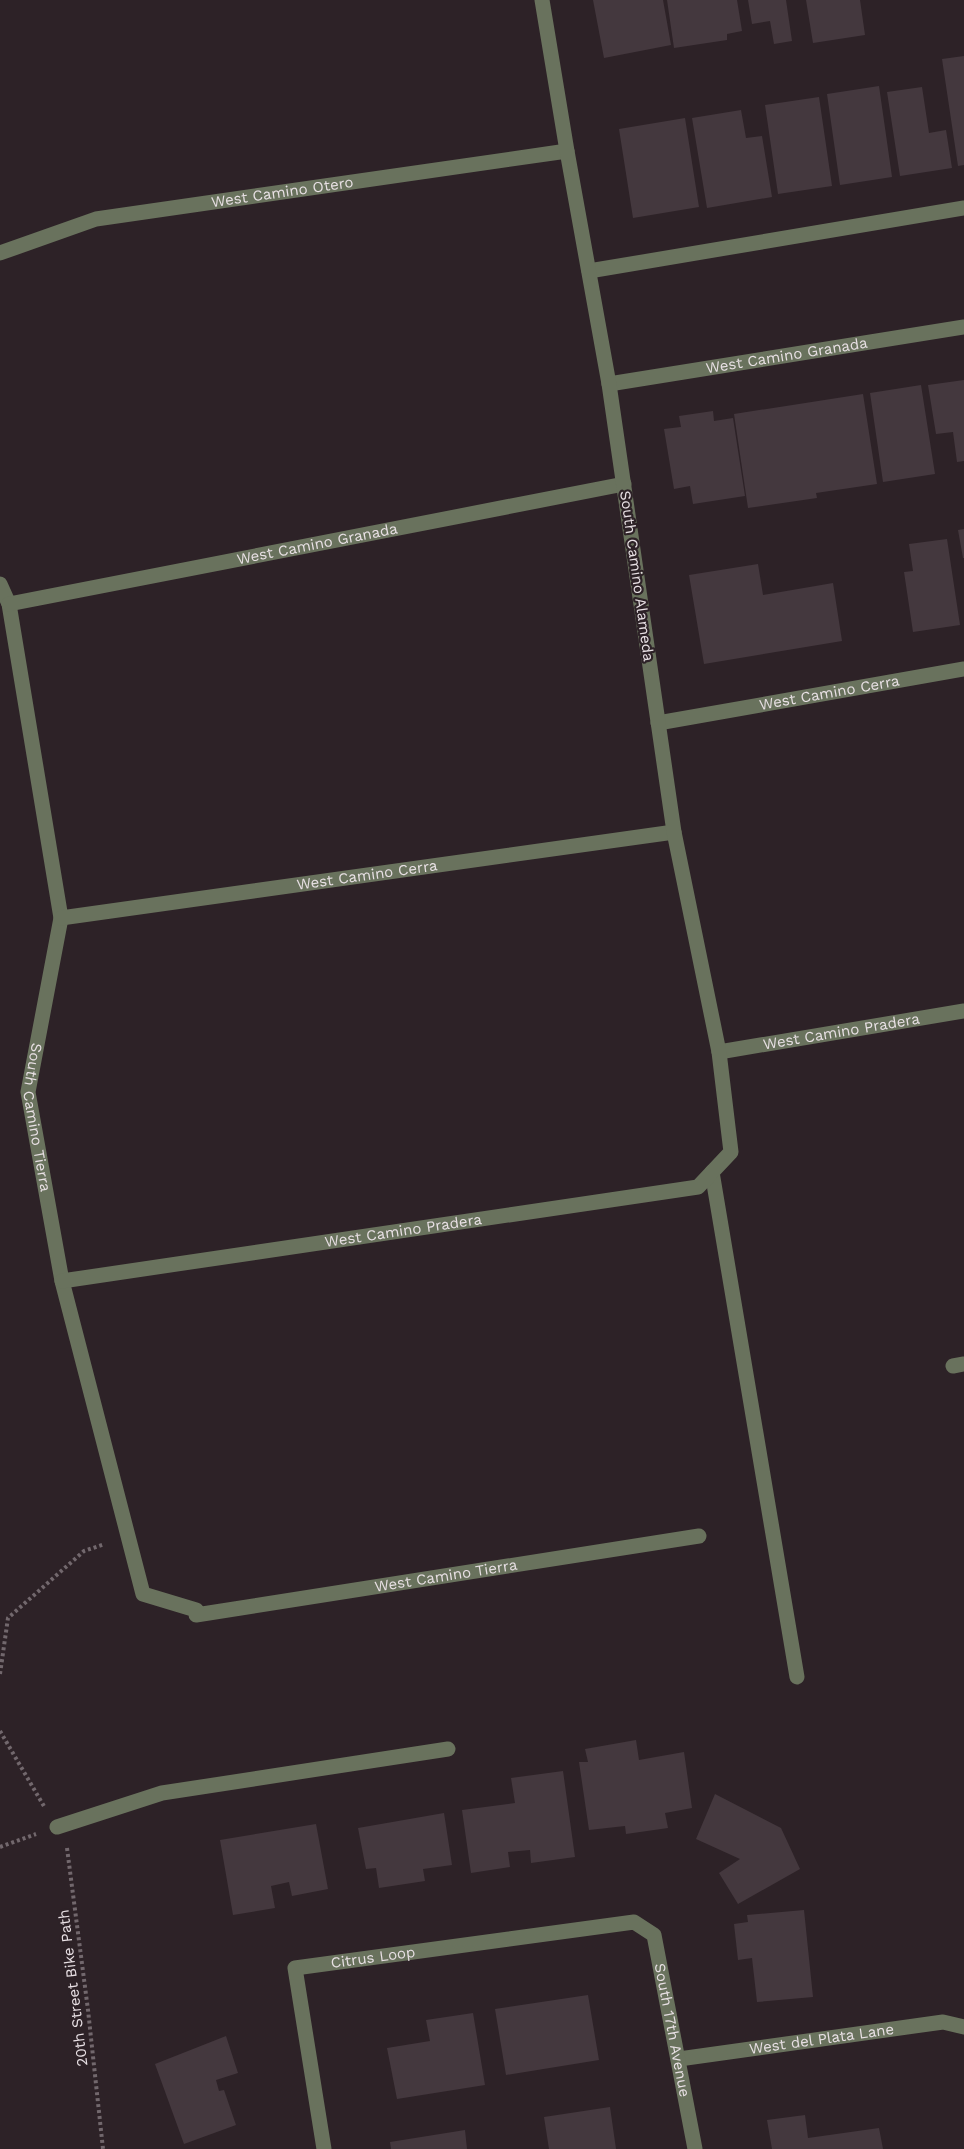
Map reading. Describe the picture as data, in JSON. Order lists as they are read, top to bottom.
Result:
{
  "streets": {
    "street": [
      "West Camino Otero",
      "West Camino Granada",
      "South Camino Alameda",
      "West Camino Cerra",
      "West Camino Pradera",
      "South Camino Tierra",
      "West Camino Tierra",
      "Citrus Loop",
      "South 17th Avenue",
      "West del Plata Lane"
    ],
    "path": ["20th Street Bike Path"]
  },
  "crossings": [
    ["West Camino Otero", "South Camino Alameda"],
    ["West Camino Granada", "South Camino Alameda"],
    ["West Camino Granada", "South Camino Tierra"],
    ["South Camino Alameda", "West Camino Cerra"],
    ["South Camino Alameda", "West Camino Pradera"],
    ["West Camino Cerra", "South Camino Tierra"],
    ["West Camino Pradera", "South Camino Tierra"],
    ["South Camino Tierra", "West Camino Tierra"],
    ["Citrus Loop", "South 17th Avenue"],
    ["South 17th Avenue", "West del Plata Lane"]
  ]
}
